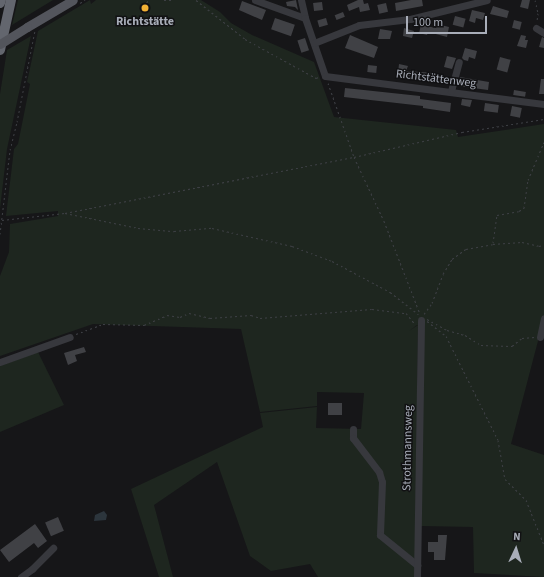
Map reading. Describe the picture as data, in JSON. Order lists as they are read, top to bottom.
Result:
{
  "streets": {
    "street": ["Richtstättenweg", "Strothmannsweg"]
  },
  "places": ["Richtstätte"],
  "scale_bar": "100 m",
  "north": "top"
}
